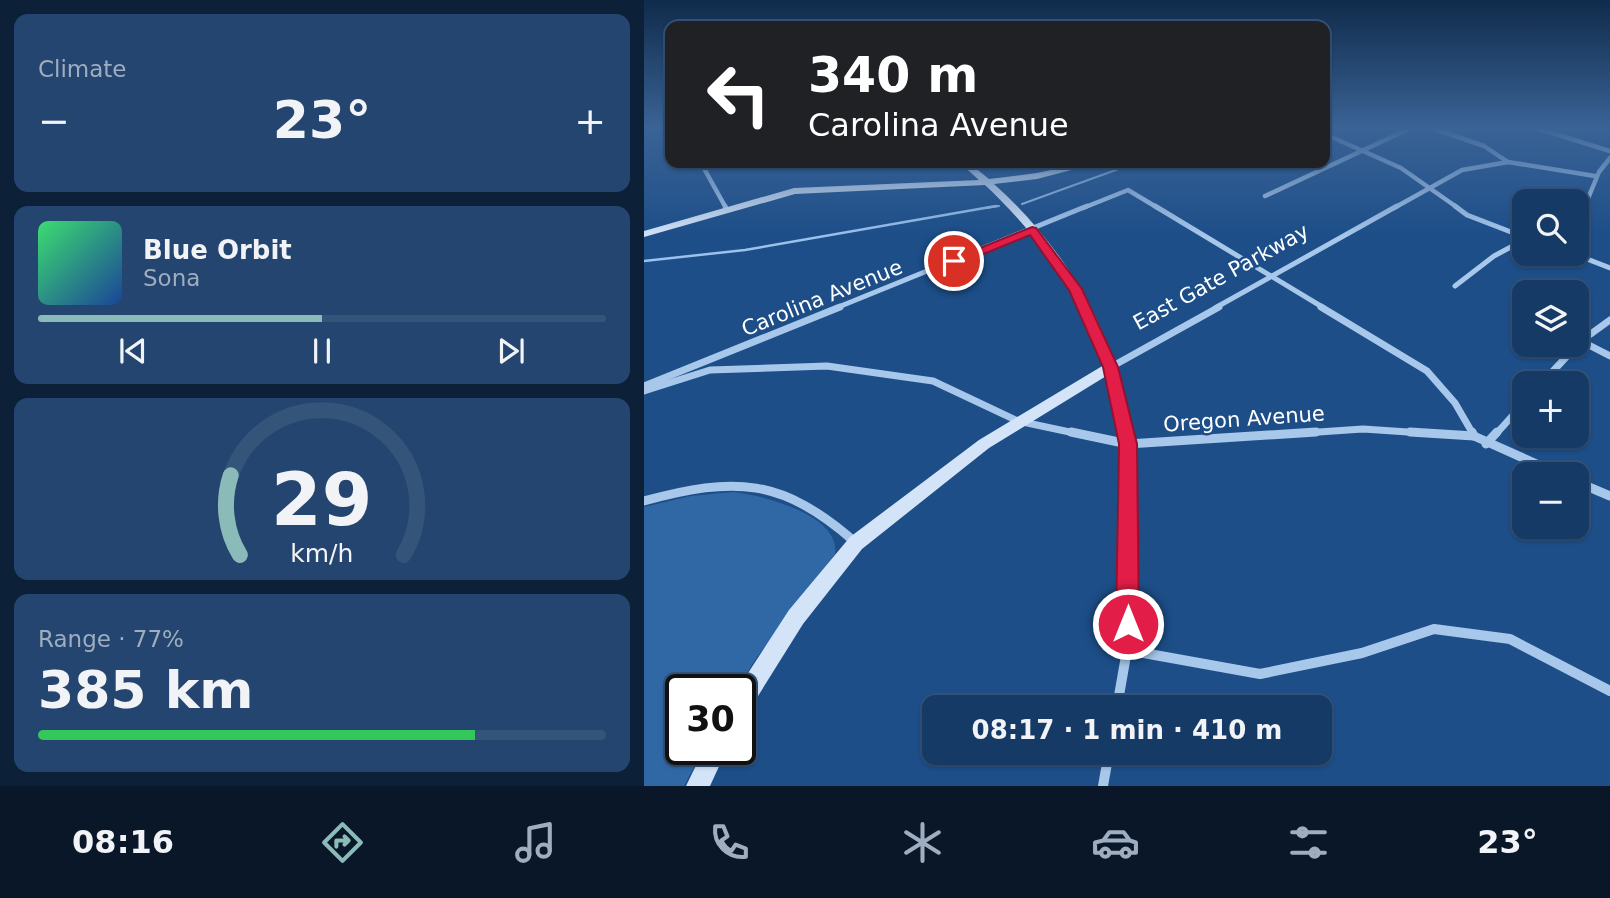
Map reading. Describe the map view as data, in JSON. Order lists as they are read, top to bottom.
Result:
{
  "streets": {
    "street": ["East Gate Parkway", "Carolina Avenue", "Oregon Avenue"]
  },
  "crossings": [
    ["East Gate Parkway", "Carolina Avenue"],
    ["East Gate Parkway", "Oregon Avenue"],
    ["Carolina Avenue", "Oregon Avenue"]
  ],
  "page": {
    "tile": [
      "Climate",
      ["Range · 77%", "385 km"]
    ],
    "turn": ["340 m", "Carolina Avenue"],
    "heat": ["−", "23°", "+"],
    "map_buttons": ["+", "−"],
    "song": ["Blue Orbit", "Sona"],
    "limit": "30",
    "trip": "08:17 · 1 min · 410 m",
    "tabs": ["08:16", "23°"],
    "gauge": ["29", "km/h"]
  }
}
